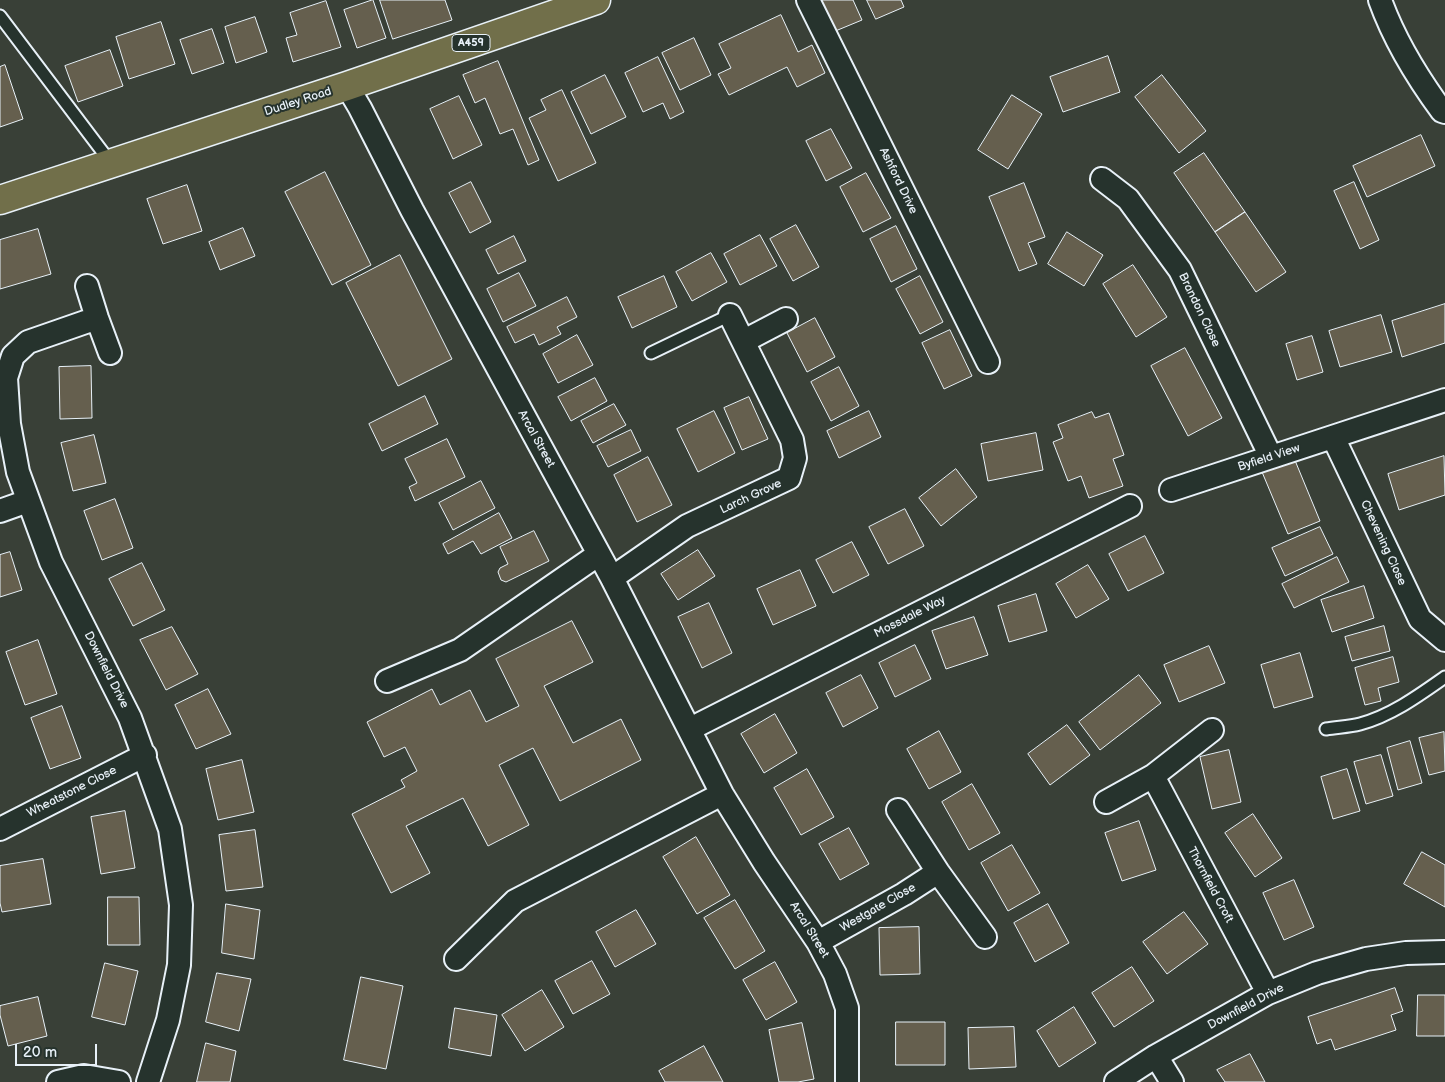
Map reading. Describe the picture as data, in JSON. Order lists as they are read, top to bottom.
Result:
{
  "streets": {
    "main road": ["A459", "Dudley Road"],
    "street": [
      "Ashford Drive",
      "Brandon Close",
      "Arcal Street",
      "Byfield View",
      "Larch Grove",
      "Chevening Close",
      "Mossdale Way",
      "Downfield Drive",
      "Wheatstone Close",
      "Thornfield Croft",
      "Westgate Close"
    ]
  },
  "crossings": [
    ["Dudley Road", "Arcal Street"],
    ["Brandon Close", "Byfield View"],
    ["Arcal Street", "Larch Grove"],
    ["Arcal Street", "Mossdale Way"],
    ["Arcal Street", "Westgate Close"],
    ["Byfield View", "Chevening Close"],
    ["Downfield Drive", "Wheatstone Close"],
    ["Downfield Drive", "Thornfield Croft"]
  ],
  "scale_bar": "20 m"
}
